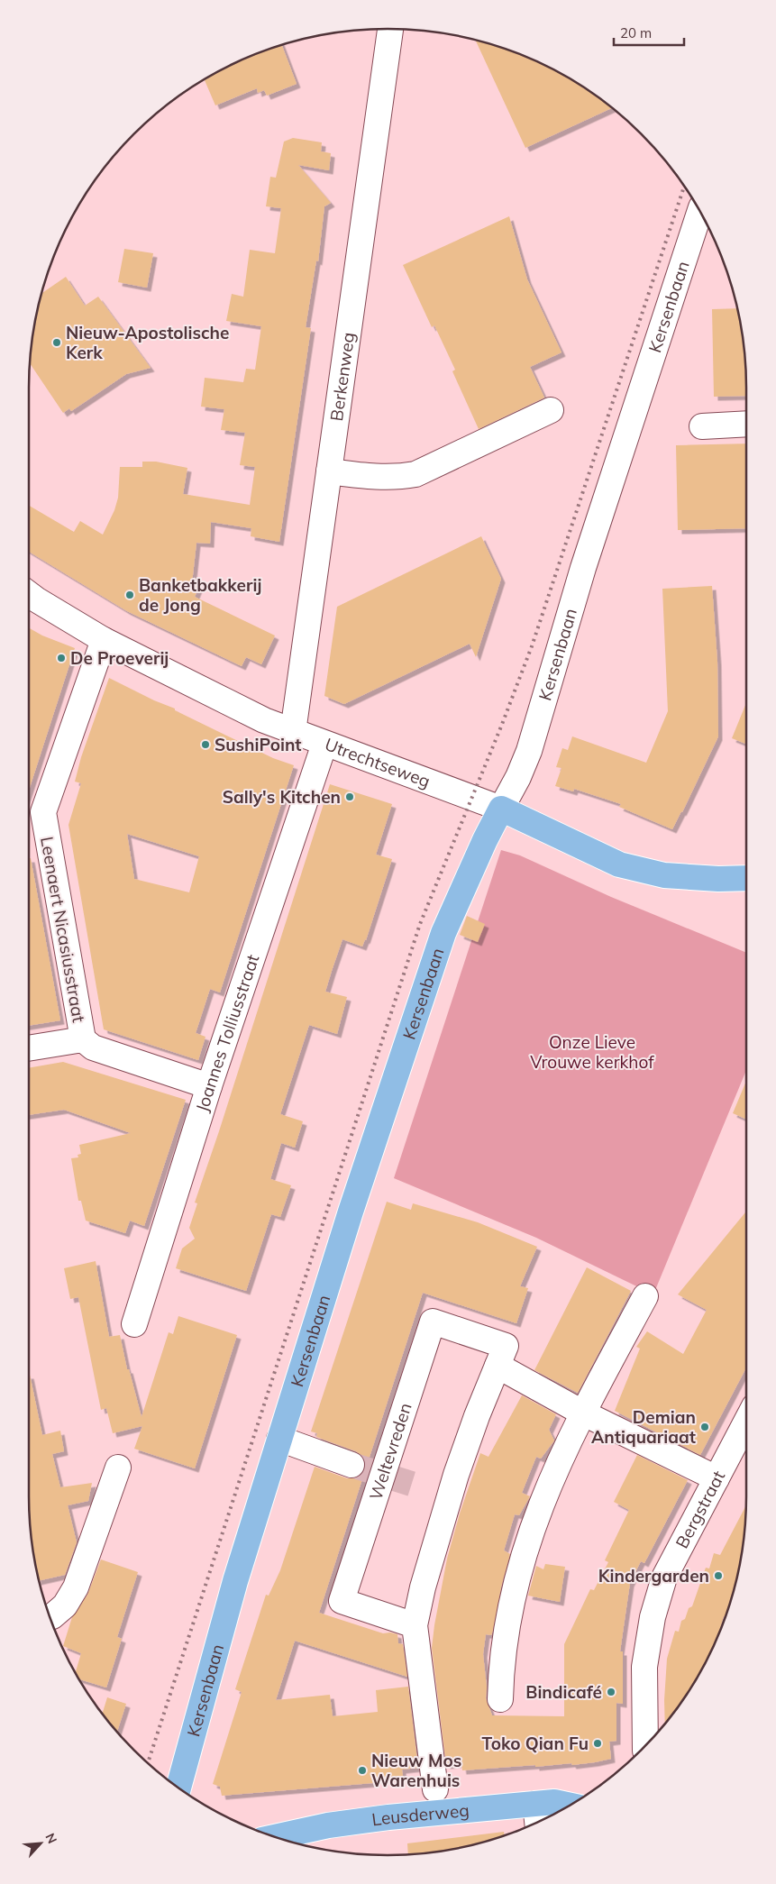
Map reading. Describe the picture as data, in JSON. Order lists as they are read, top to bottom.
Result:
{
  "streets": {
    "main road": ["Kersenbaan", "Utrechtseweg", "Leusderweg"],
    "street": [
      "Berkenweg",
      "Leenaert Nicasiusstraat",
      "Joannes Tolliusstraat",
      "Weltevreden",
      "Bergstraat"
    ]
  },
  "crossings": [
    ["Kersenbaan", "Utrechtseweg"],
    ["Berkenweg", "Utrechtseweg"],
    ["Utrechtseweg", "Leenaert Nicasiusstraat"],
    ["Utrechtseweg", "Joannes Tolliusstraat"]
  ],
  "parks": ["Onze Lieve Vrouwe kerkhof"],
  "places": [
    "Nieuw-Apostolische Kerk",
    "Banketbakkerij de Jong",
    "De Proeverij",
    "SushiPoint",
    "Sally's Kitchen",
    "Demian Antiquariaat",
    "Kindergarden",
    "Bindicafé",
    "Toko Qian Fu",
    "Nieuw Mos Warenhuis"
  ],
  "scale_bar": "20 m",
  "north": "top right"
}
